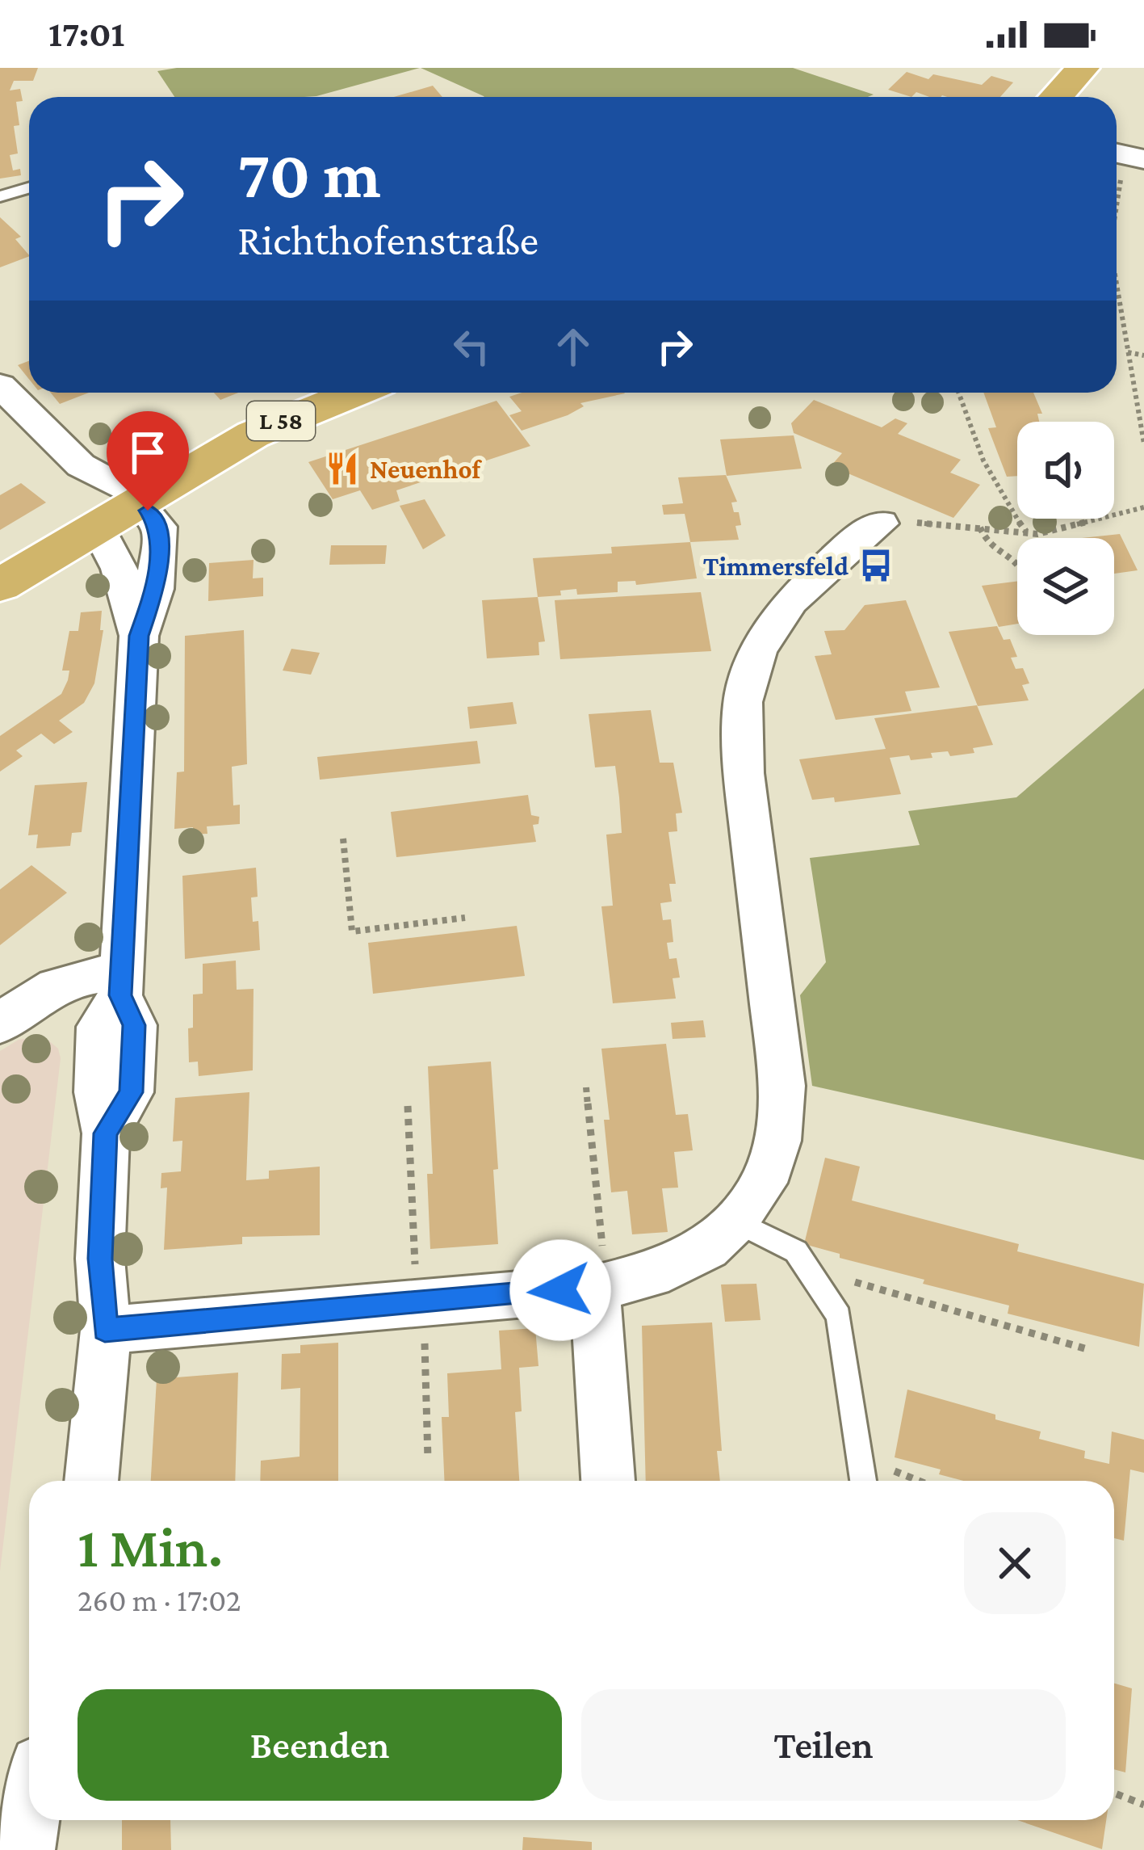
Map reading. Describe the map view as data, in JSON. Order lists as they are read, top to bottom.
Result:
{
  "streets": {
    "main road": ["L 58"]
  },
  "places": {
    "restaurant": ["Neuenhof"],
    "bus stop": ["Timmersfeld"]
  },
  "page": {
    "status": "17:01",
    "turn": ["70 m", "Richthofenstraße"],
    "heading": ["1 Min.", "260 m · 17:02"],
    "buttons": ["Beenden", "Teilen"]
  }
}
